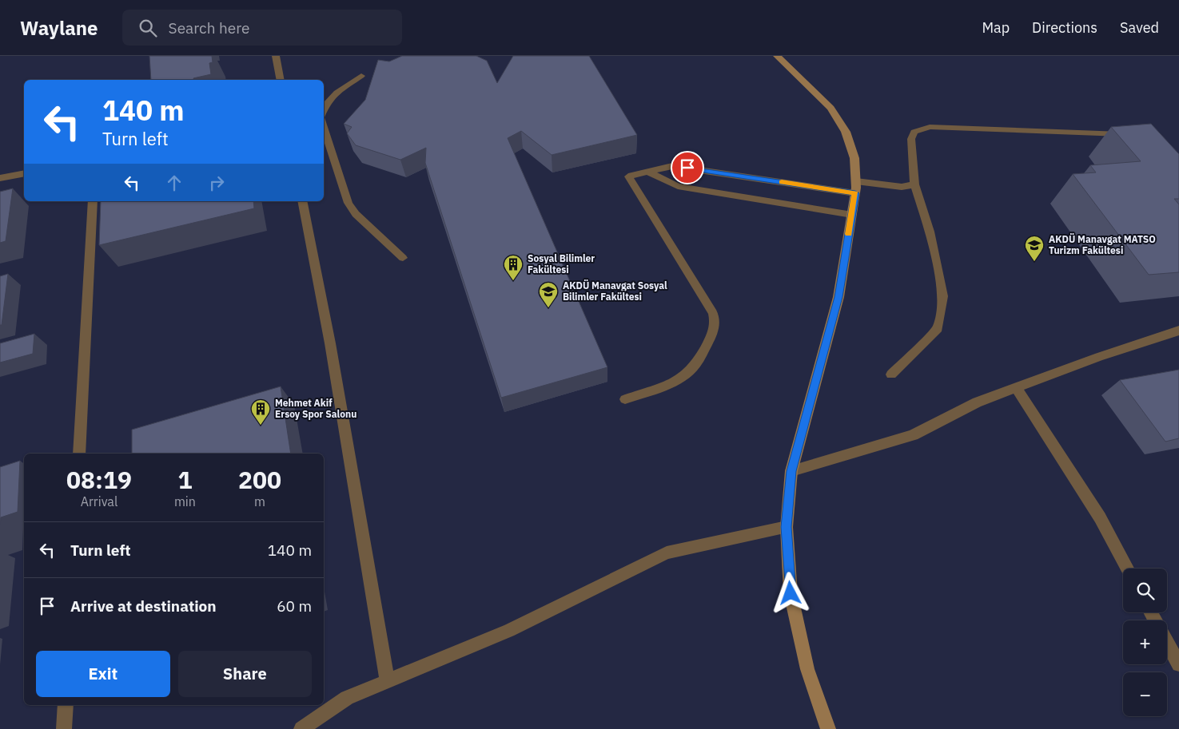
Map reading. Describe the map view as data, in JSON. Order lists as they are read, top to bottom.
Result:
{
  "places": {
    "school or university": ["AKDÜ Manavgat MATSO Turizm Fakültesi", "AKDÜ Manavgat Sosyal Bilimler Fakültesi"],
    "building": ["Sosyal Bilimler Fakültesi", "Mehmet Akif Ersoy Spor Salonu"]
  },
  "page": {
    "header": "Waylane",
    "search": "Search here",
    "nav": ["Map", "Directions", "Saved"],
    "turn": ["140 m", "Turn left"],
    "eta": [
      "08:19",
      "Arrival",
      "1",
      "min",
      "200",
      "m"
    ],
    "list": [
      {
        "name": "Turn left",
        "value": "140 m"
      },
      {
        "name": "Arrive at destination",
        "value": "60 m"
      }
    ],
    "map_buttons": ["+", "−"],
    "buttons": ["Exit", "Share"]
  }
}
